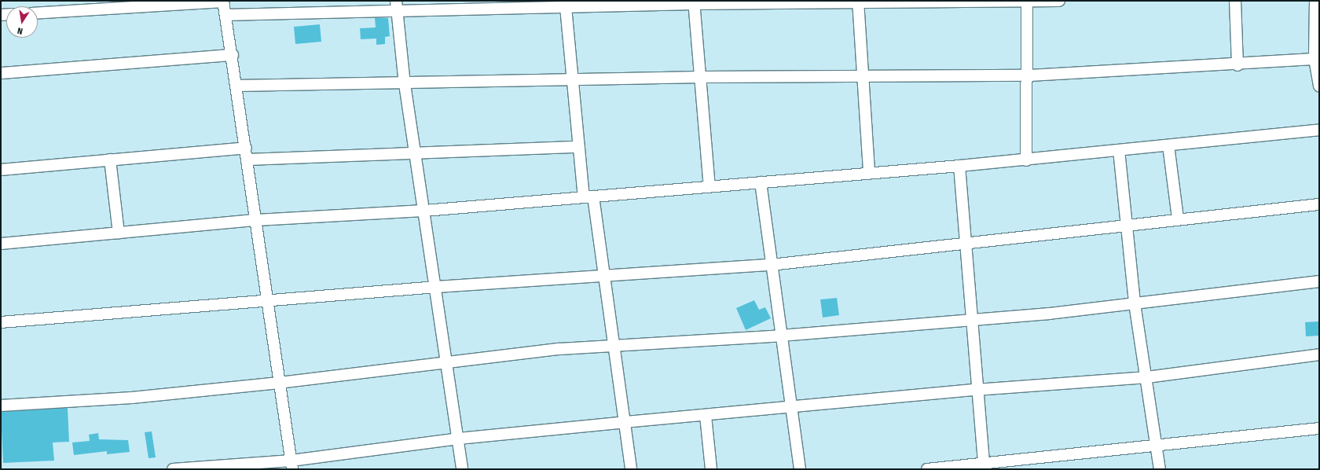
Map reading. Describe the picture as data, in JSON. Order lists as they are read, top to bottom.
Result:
{
  "north": "bottom"
}
